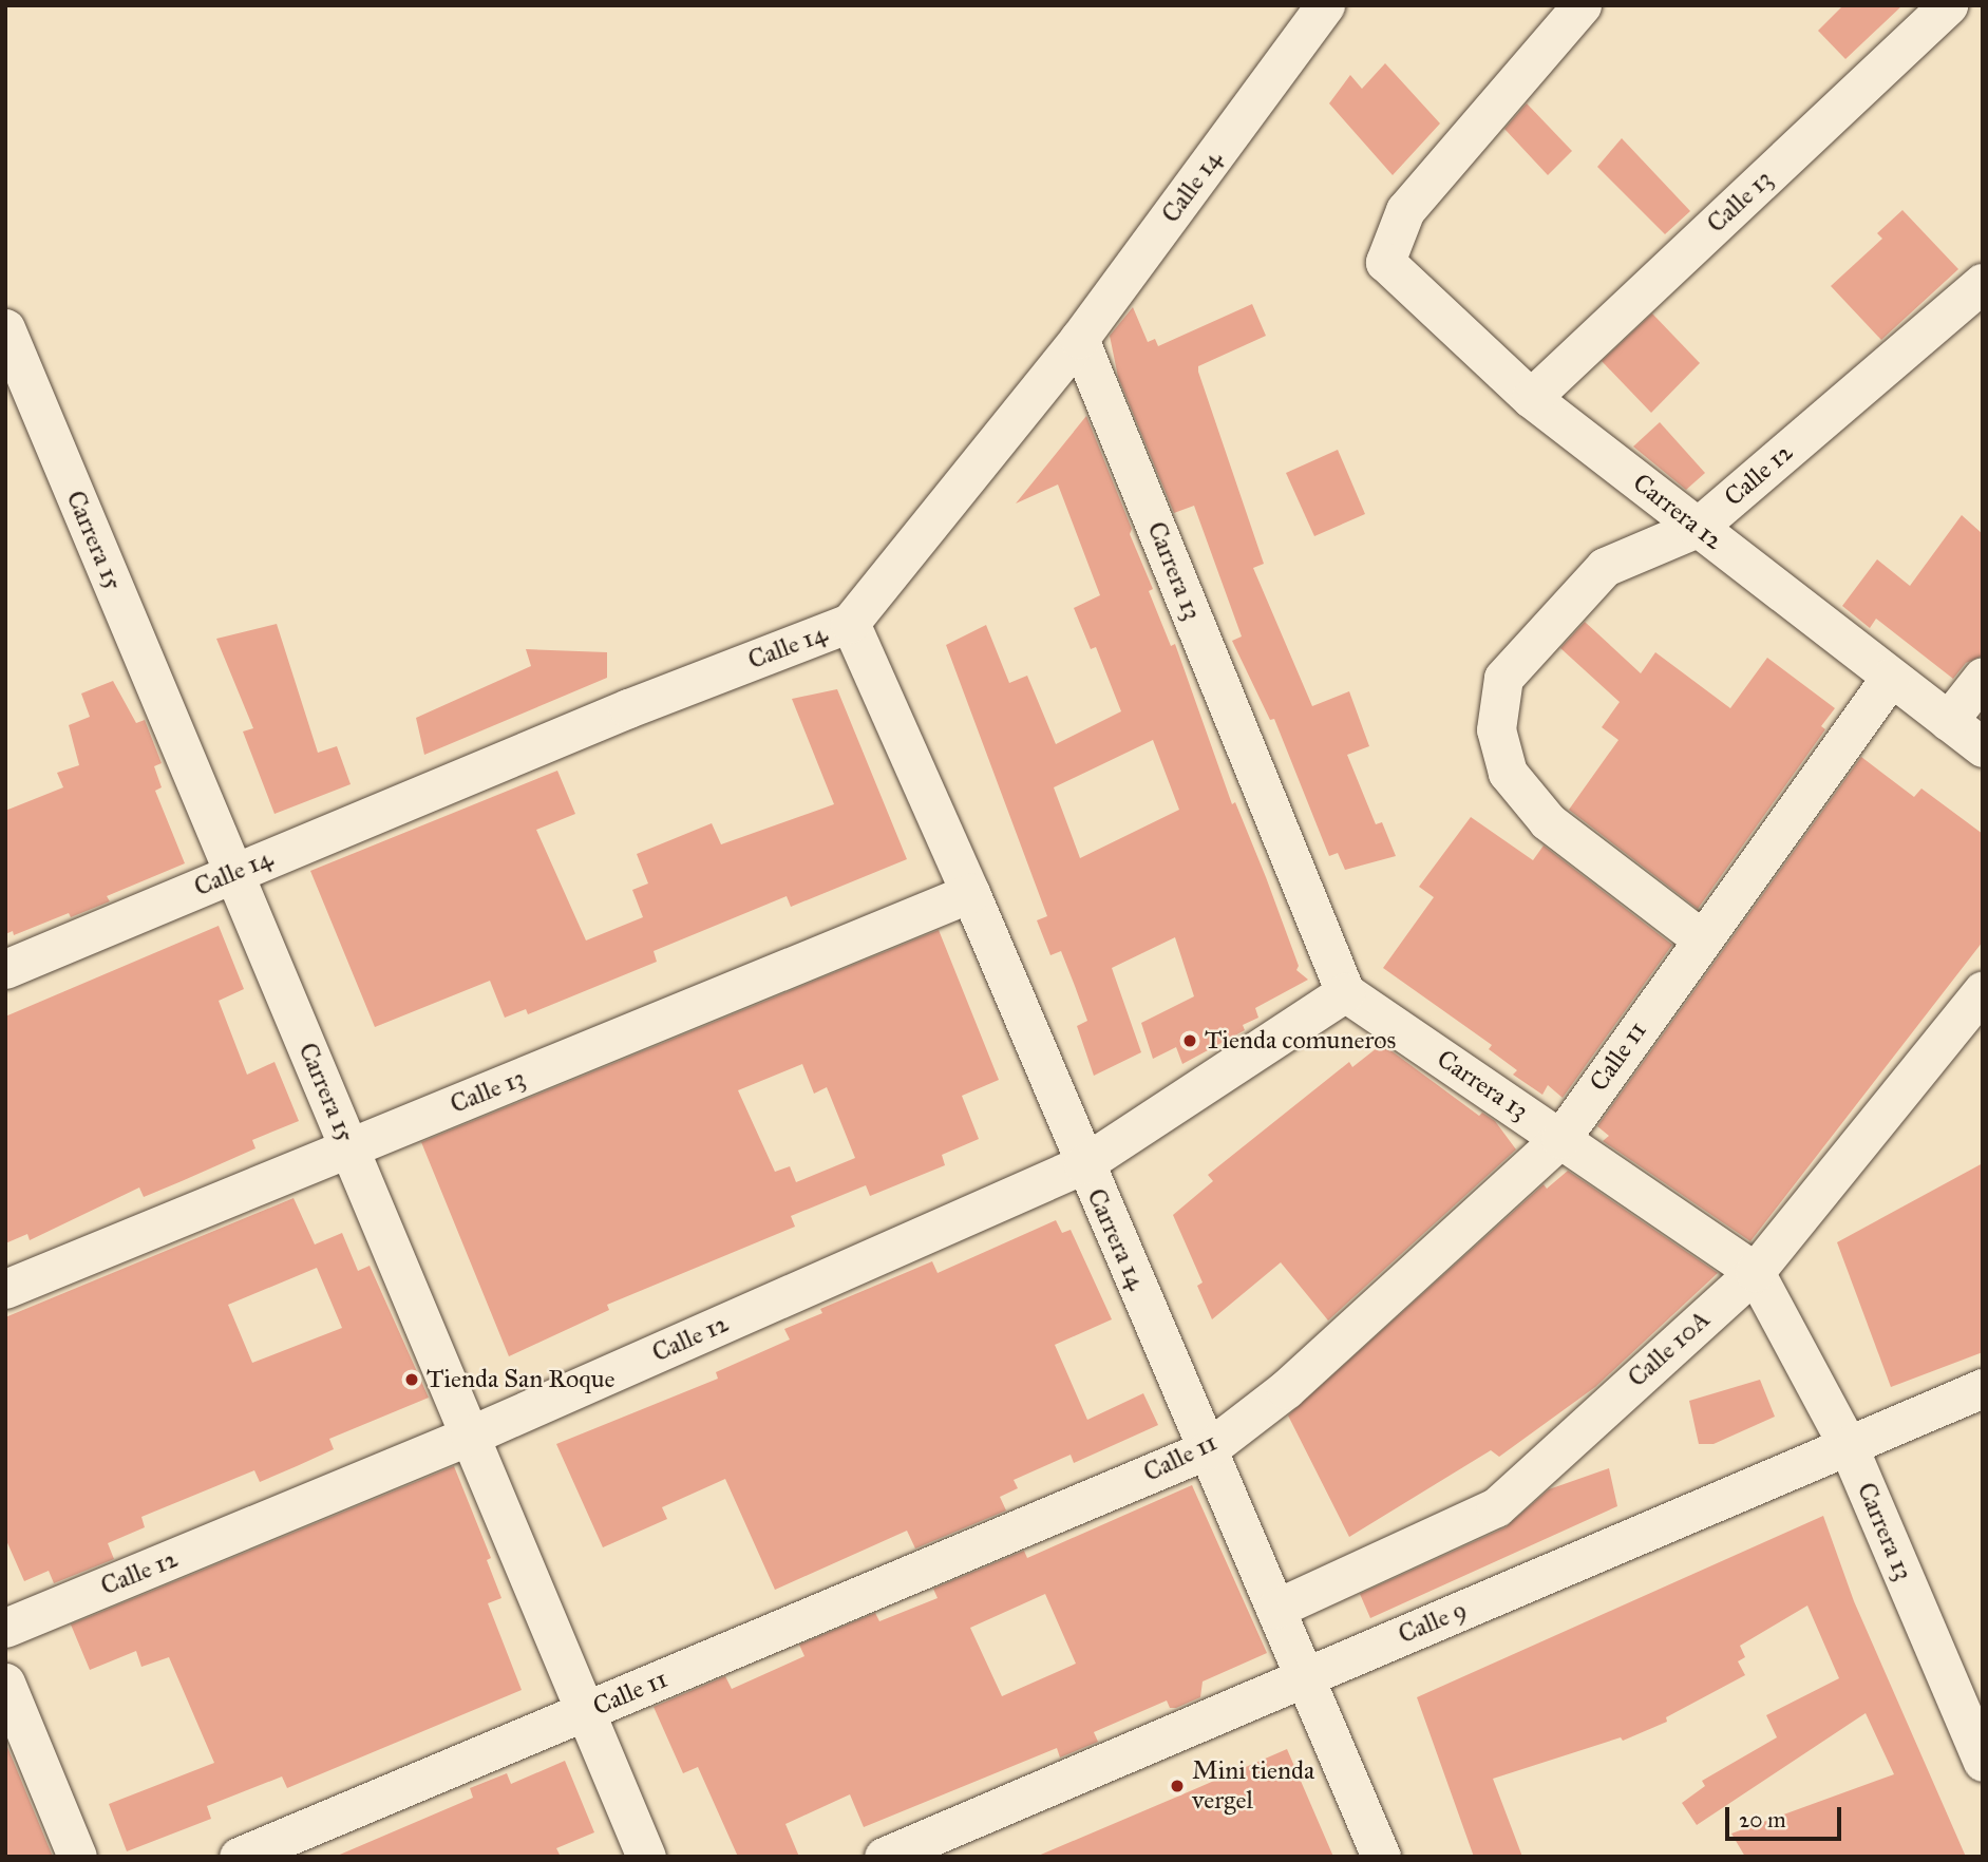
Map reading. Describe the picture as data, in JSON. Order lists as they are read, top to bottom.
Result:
{
  "streets": {
    "street": [
      "Calle 14",
      "Calle 13",
      "Calle 12",
      "Carrera 12",
      "Carrera 15",
      "Carrera 13",
      "Calle 11",
      "Carrera 14",
      "Calle 10A",
      "Calle 9"
    ]
  },
  "crossings": [
    ["Calle 14", "Carrera 15"],
    ["Calle 14", "Carrera 13"],
    ["Calle 14", "Carrera 14"],
    ["Calle 13", "Carrera 12"],
    ["Calle 13", "Carrera 15"],
    ["Calle 13", "Carrera 14"],
    ["Calle 12", "Carrera 12"],
    ["Calle 12", "Carrera 15"],
    ["Calle 12", "Carrera 13"],
    ["Calle 12", "Calle 11"],
    ["Calle 12", "Carrera 14"],
    ["Carrera 12", "Calle 11"],
    ["Carrera 15", "Calle 11"],
    ["Carrera 13", "Calle 11"],
    ["Carrera 13", "Calle 10A"],
    ["Carrera 13", "Calle 9"],
    ["Calle 11", "Carrera 14"],
    ["Carrera 14", "Calle 10A"],
    ["Carrera 14", "Calle 9"]
  ],
  "places": ["Tienda comuneros", "Tienda San Roque", "Mini tienda vergel"],
  "scale_bar": "20 m"
}
